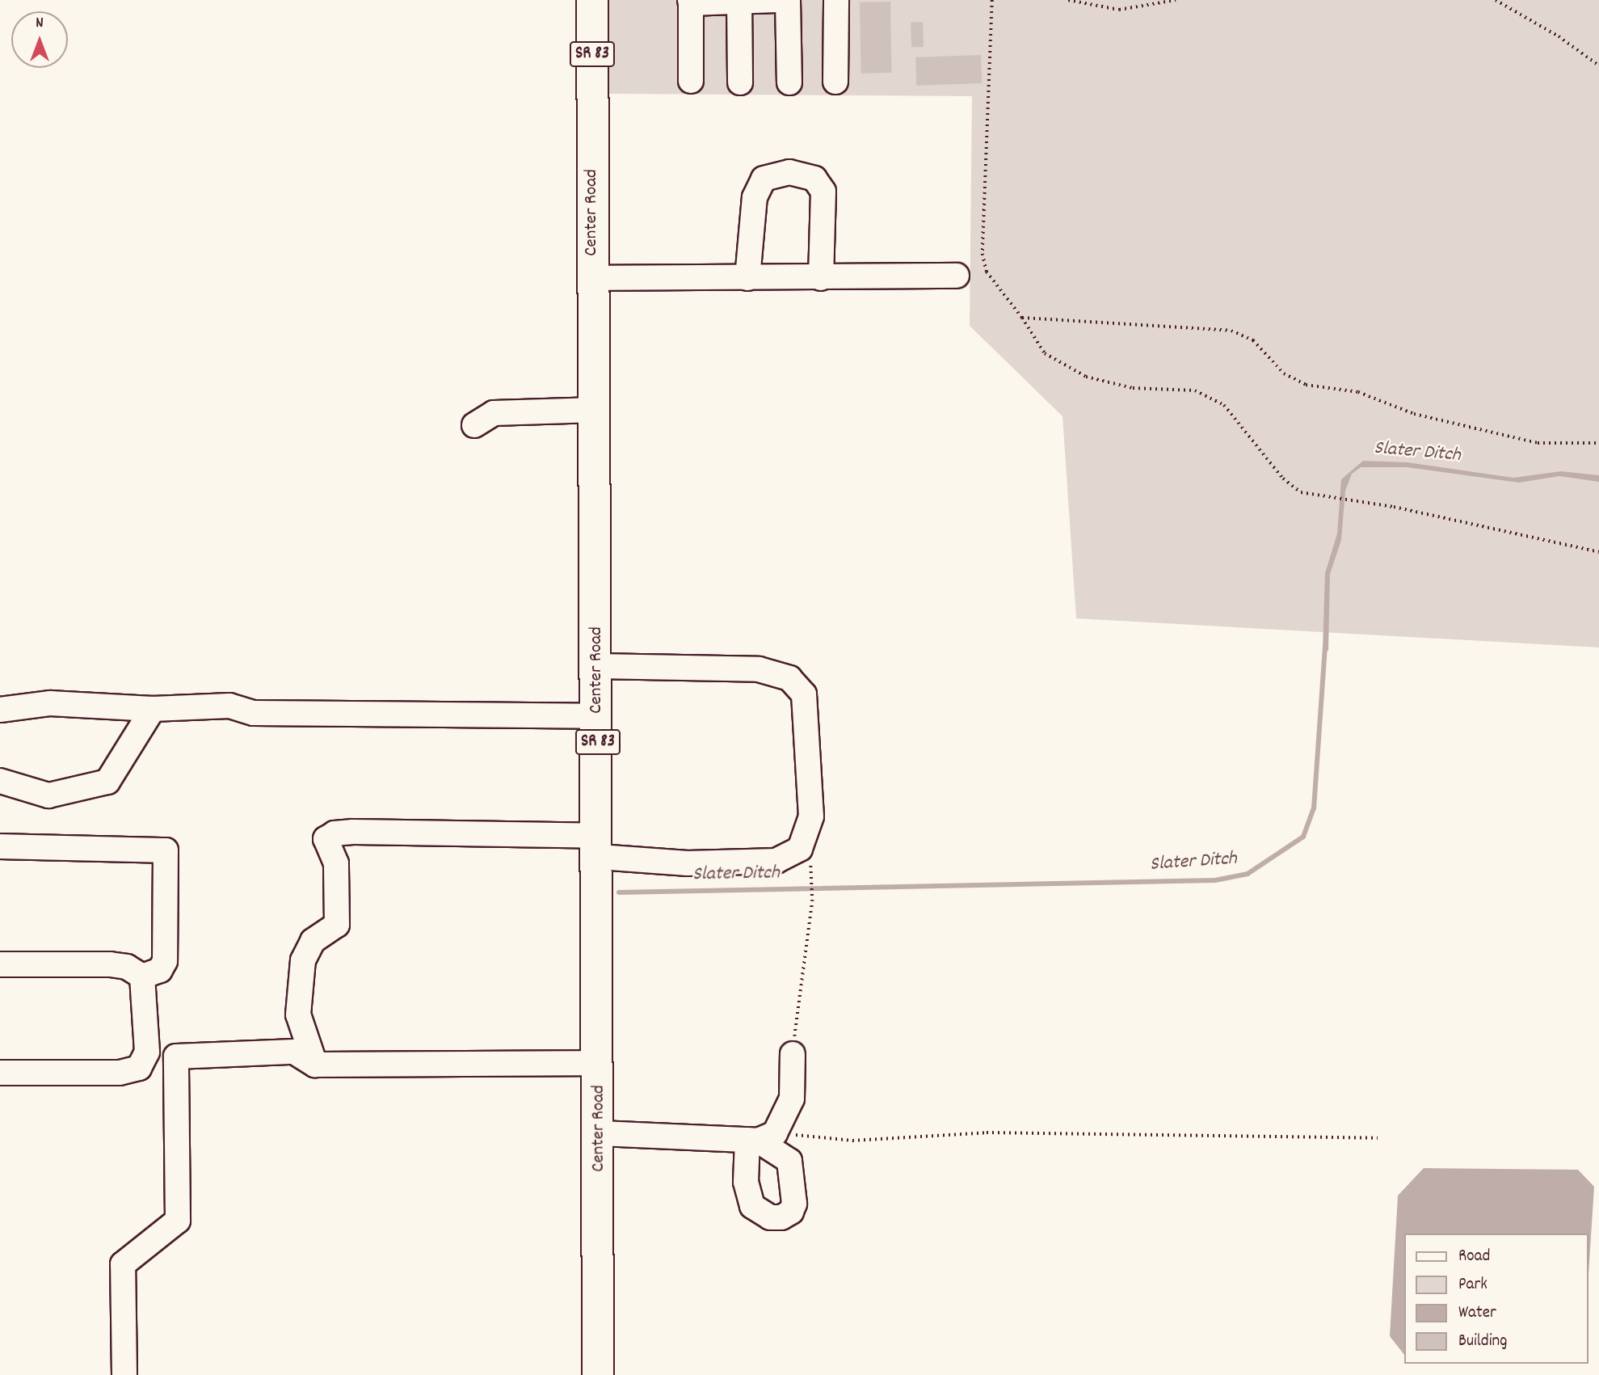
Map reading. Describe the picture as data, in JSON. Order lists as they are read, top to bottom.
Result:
{
  "streets": {
    "main road": ["SR 83", "Center Road"]
  },
  "water": ["Slater Ditch"],
  "legend": [
    "Road",
    "Park",
    "Water",
    "Building"
  ],
  "north": "top"
}
